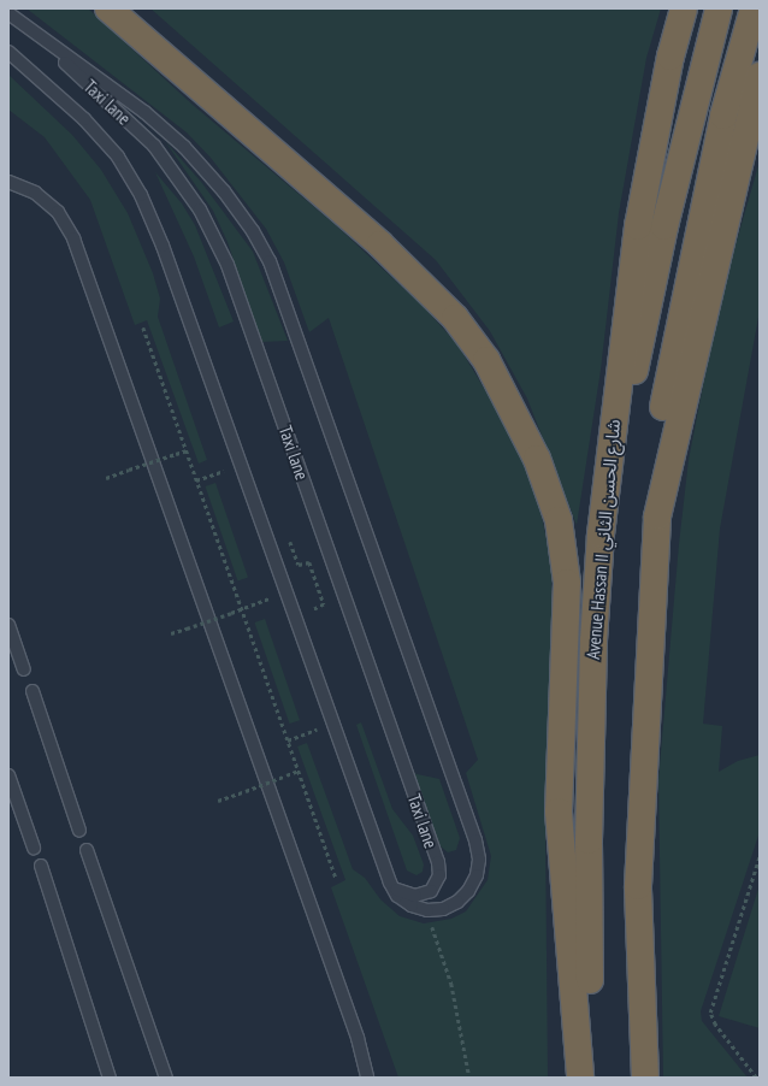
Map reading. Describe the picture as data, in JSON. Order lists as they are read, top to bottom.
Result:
{
  "streets": {
    "highway": ["Avenue Hassan II شارع الحسن الثاني"],
    "lane": ["Taxi lane"]
  }
}
